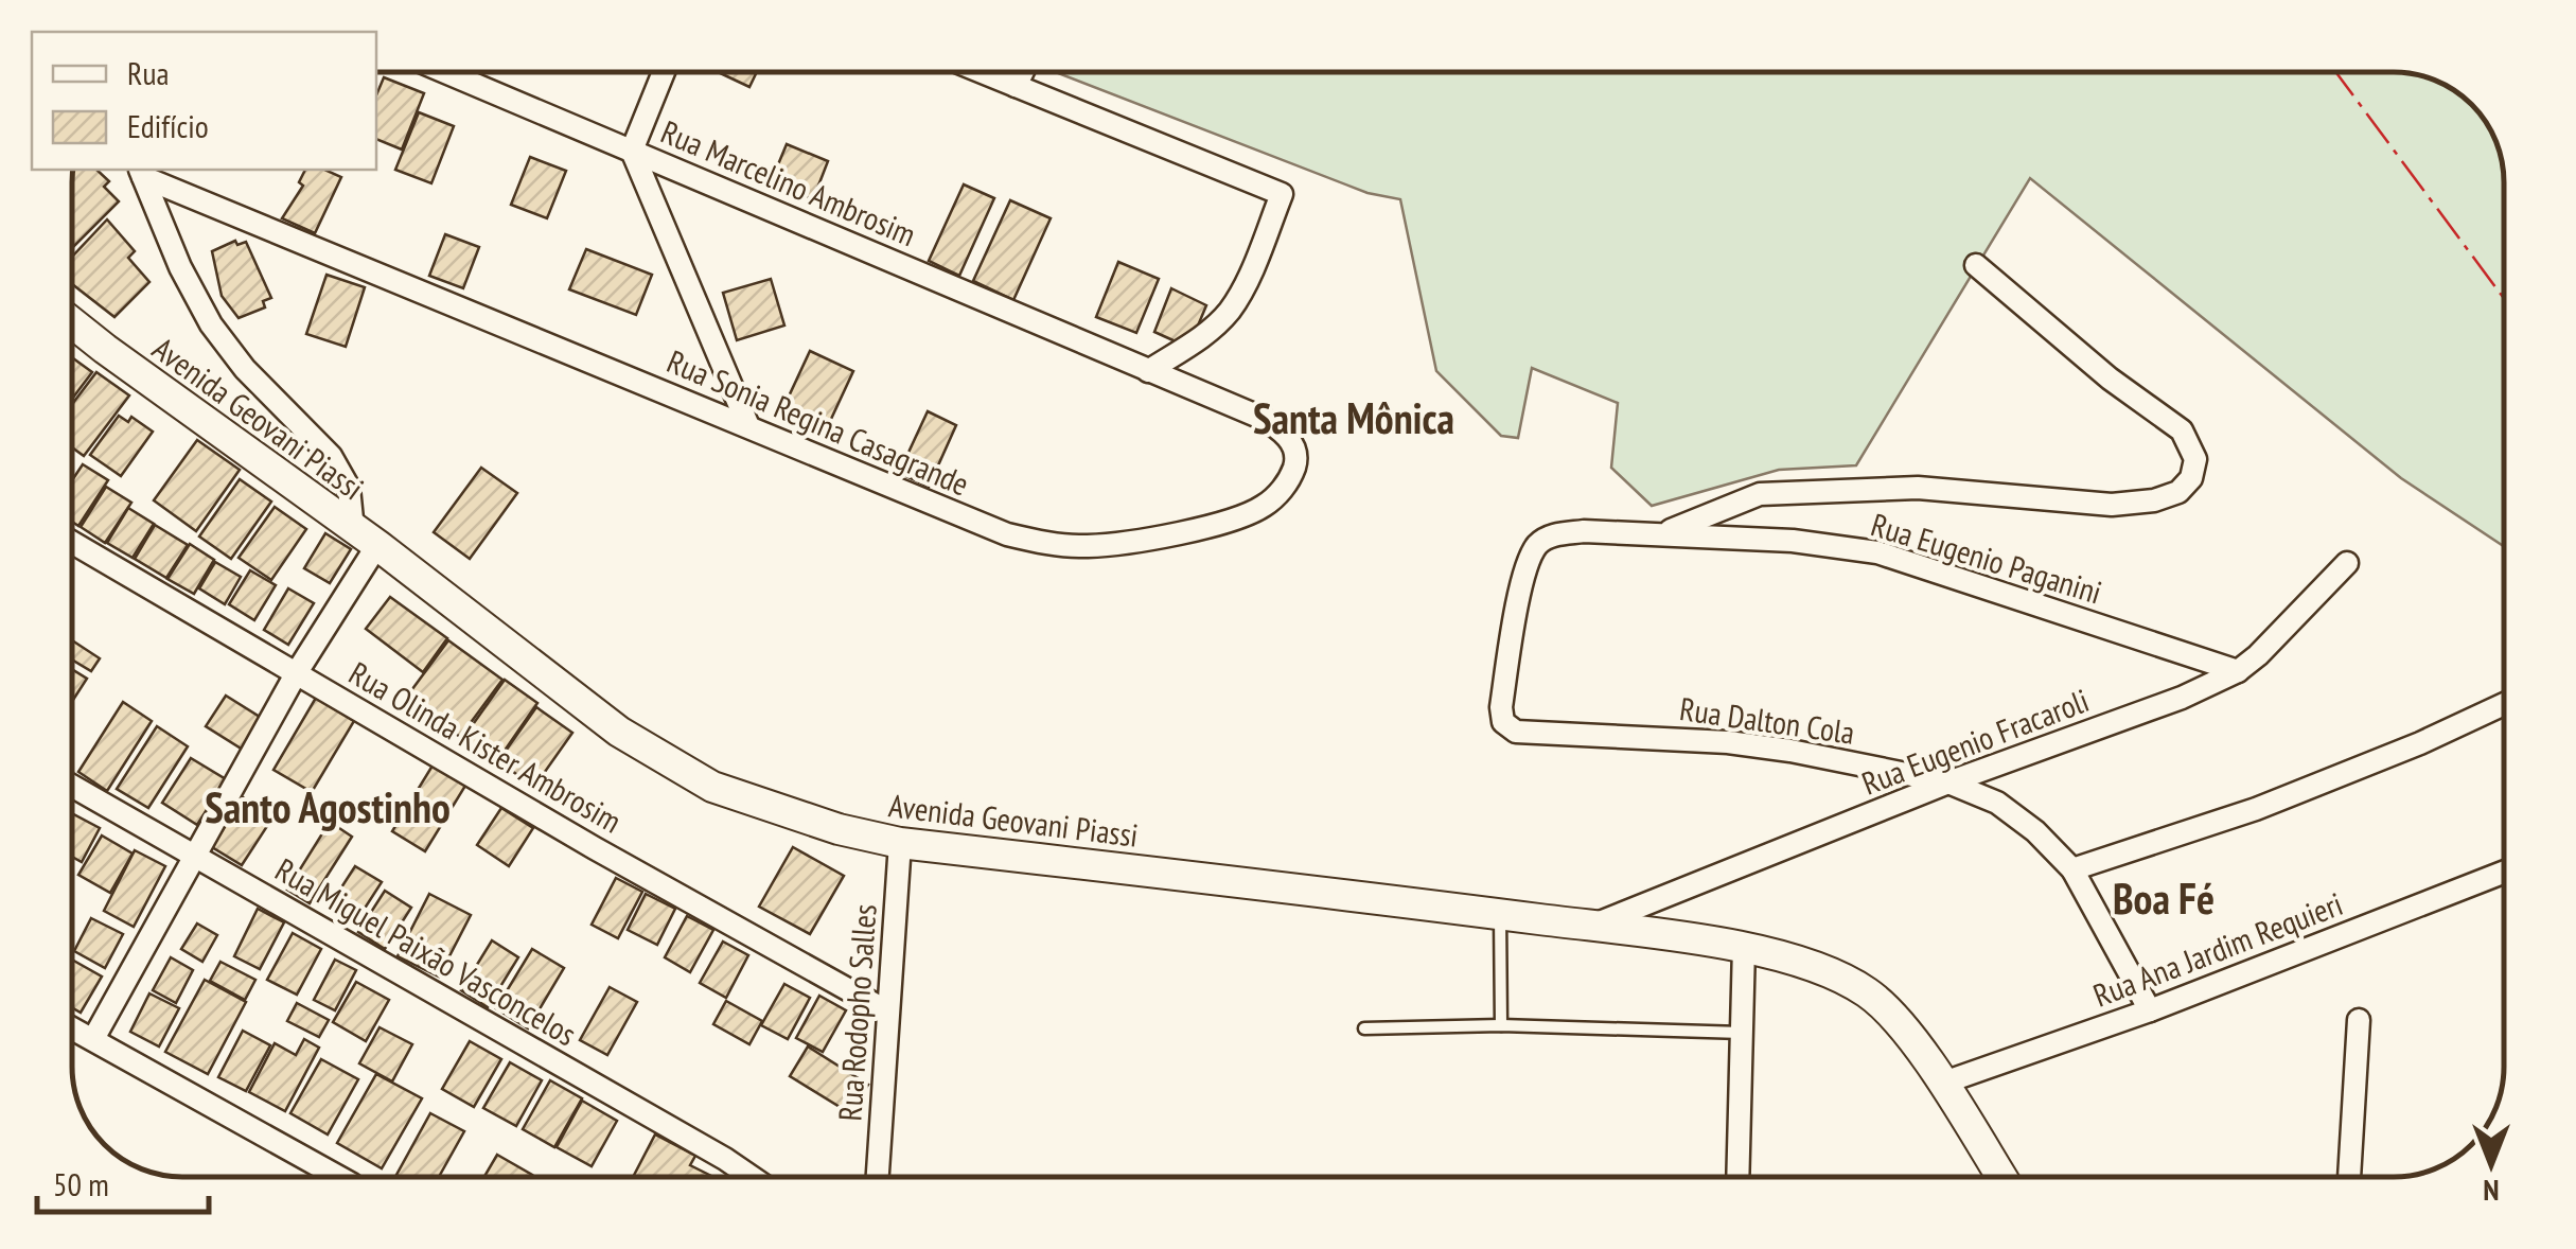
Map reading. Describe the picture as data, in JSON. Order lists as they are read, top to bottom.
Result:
{
  "streets": {
    "main road": ["Avenida Geovani Piassi"],
    "street": [
      "Rua Marcelino Ambrosim",
      "Rua Sonia Regina Casagrande",
      "Rua Eugenio Paganini",
      "Rua Dalton Cola",
      "Rua Eugenio Fracaroli",
      "Rua Olinda Kister Ambrosim",
      "Rua Ana Jardim Requieri",
      "Rua Miguel Paixão Vasconcelos",
      "Rua Rodopho Salles"
    ]
  },
  "crossings": [
    ["Rua Marcelino Ambrosim", "Rua Sonia Regina Casagrande"],
    ["Avenida Geovani Piassi", "Rua Eugenio Fracaroli"],
    ["Avenida Geovani Piassi", "Rua Ana Jardim Requieri"],
    ["Avenida Geovani Piassi", "Rua Rodopho Salles"],
    ["Rua Eugenio Paganini", "Rua Dalton Cola"],
    ["Rua Eugenio Paganini", "Rua Eugenio Fracaroli"],
    ["Rua Dalton Cola", "Rua Eugenio Fracaroli"],
    ["Rua Dalton Cola", "Rua Ana Jardim Requieri"],
    ["Rua Olinda Kister Ambrosim", "Rua Rodopho Salles"]
  ],
  "districts": ["Santa Mônica", "Santo Agostinho", "Boa Fé"],
  "legend": ["Rua", "Edifício"],
  "scale_bar": "50 m",
  "north": "bottom"
}
